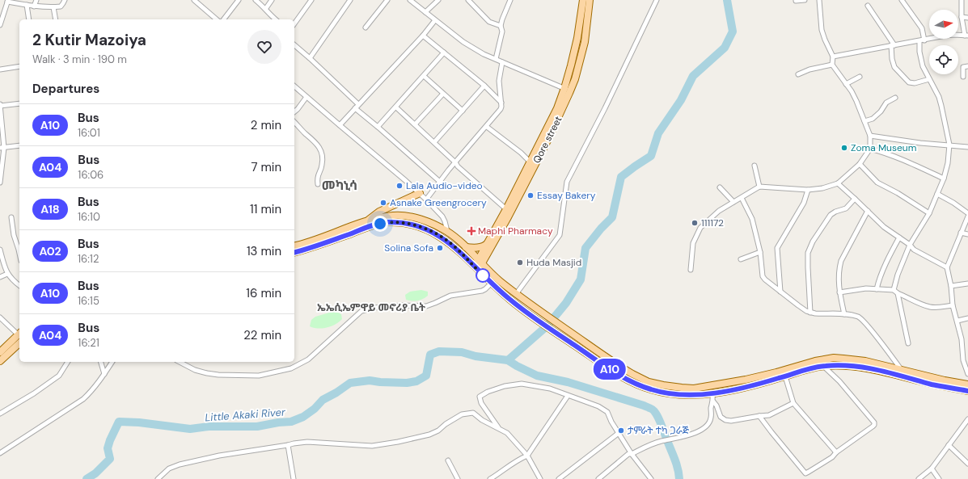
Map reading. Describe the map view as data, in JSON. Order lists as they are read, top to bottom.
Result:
{
  "streets": {
    "main road": ["Qore street"]
  },
  "districts": ["መካኒሳ", "ኤኤሲኤምዋይ መኖሪያ ቤት"],
  "water": ["Little Akaki River"],
  "places": {
    "other": [
      "Zoma Museum",
      "Lala Audio-video",
      "Essay Bakery",
      "Asnake Greengrocery",
      "111172",
      "Solina Sofa",
      "Huda Masjid",
      "ታምራት ተካ ጋራጅ"
    ],
    "health": ["Maphi Pharmacy"]
  },
  "lines": ["bus line A10"],
  "north": "right",
  "page": {
    "on_map": "A10",
    "heading": [
      ["2 Kutir Mazoiya", "Walk · 3 min · 190 m"],
      "Departures"
    ],
    "list": [
      {
        "mark": "A10",
        "name": "Bus",
        "note": "16:01",
        "value": "2 min"
      },
      {
        "mark": "A04",
        "name": "Bus",
        "note": "16:06",
        "value": "7 min"
      },
      {
        "mark": "A18",
        "name": "Bus",
        "note": "16:10",
        "value": "11 min"
      },
      {
        "mark": "A02",
        "name": "Bus",
        "note": "16:12",
        "value": "13 min"
      },
      {
        "mark": "A10",
        "name": "Bus",
        "note": "16:15",
        "value": "16 min"
      },
      {
        "mark": "A04",
        "name": "Bus",
        "note": "16:21",
        "value": "22 min"
      }
    ]
  }
}
